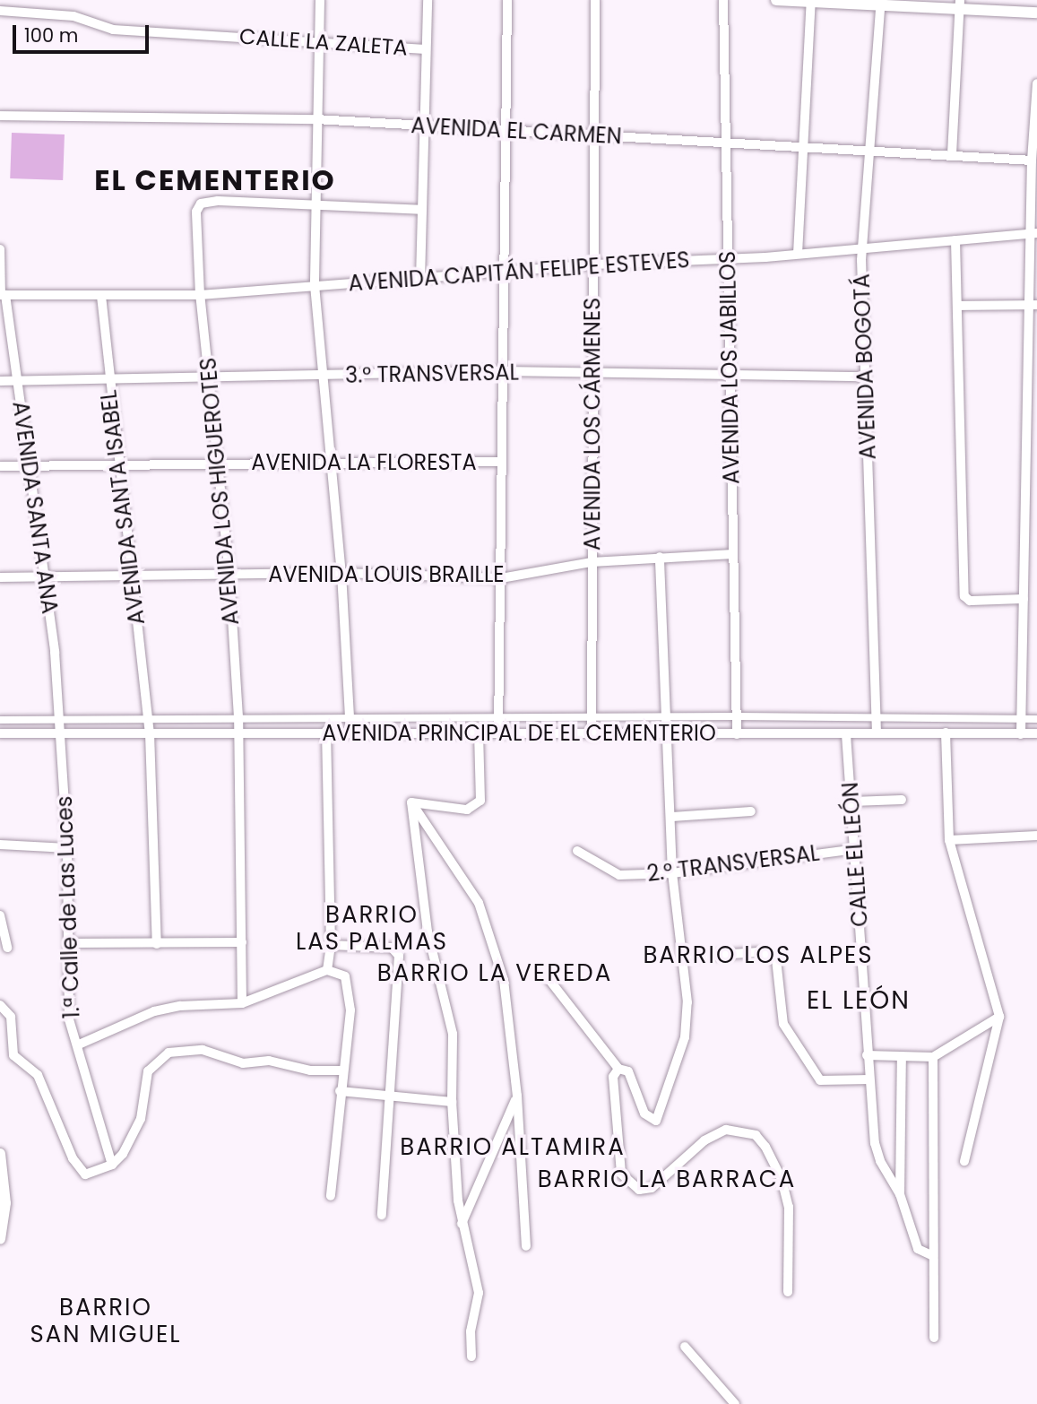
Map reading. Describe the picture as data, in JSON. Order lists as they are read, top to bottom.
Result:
{
  "streets": {
    "street": [
      "CALLE LA ZALETA",
      "AVENIDA EL CARMEN",
      "AVENIDA CAPITÁN FELIPE ESTEVES",
      "AVENIDA BOGOTÁ",
      "AVENIDA LOS JABILLOS",
      "3.° TRANSVERSAL",
      "AVENIDA LOS CÁRMENES",
      "AVENIDA LA FLORESTA",
      "AVENIDA LOS HIGUEROTES",
      "AVENIDA SANTA ANA",
      "AVENIDA SANTA ISABEL",
      "AVENIDA LOUIS BRAILLE",
      "AVENIDA PRINCIPAL DE EL CEMENTERIO",
      "CALLE EL LEÓN",
      "2.° TRANSVERSAL",
      "1.ª Calle de Las Luces"
    ]
  },
  "crossings": [
    ["AVENIDA EL CARMEN", "AVENIDA BOGOTÁ"],
    ["AVENIDA EL CARMEN", "AVENIDA LOS JABILLOS"],
    ["AVENIDA EL CARMEN", "AVENIDA LOS CÁRMENES"],
    ["AVENIDA CAPITÁN FELIPE ESTEVES", "AVENIDA BOGOTÁ"],
    ["AVENIDA CAPITÁN FELIPE ESTEVES", "AVENIDA LOS JABILLOS"],
    ["AVENIDA CAPITÁN FELIPE ESTEVES", "AVENIDA LOS CÁRMENES"],
    ["AVENIDA CAPITÁN FELIPE ESTEVES", "AVENIDA LOS HIGUEROTES"],
    ["AVENIDA CAPITÁN FELIPE ESTEVES", "AVENIDA SANTA ANA"],
    ["AVENIDA CAPITÁN FELIPE ESTEVES", "AVENIDA SANTA ISABEL"],
    ["AVENIDA BOGOTÁ", "3.° TRANSVERSAL"],
    ["AVENIDA BOGOTÁ", "AVENIDA PRINCIPAL DE EL CEMENTERIO"],
    ["AVENIDA LOS JABILLOS", "3.° TRANSVERSAL"],
    ["AVENIDA LOS JABILLOS", "AVENIDA LOUIS BRAILLE"],
    ["AVENIDA LOS JABILLOS", "AVENIDA PRINCIPAL DE EL CEMENTERIO"],
    ["3.° TRANSVERSAL", "AVENIDA LOS CÁRMENES"],
    ["3.° TRANSVERSAL", "AVENIDA LOS HIGUEROTES"],
    ["3.° TRANSVERSAL", "AVENIDA SANTA ANA"],
    ["3.° TRANSVERSAL", "AVENIDA SANTA ISABEL"],
    ["AVENIDA LOS CÁRMENES", "AVENIDA LOUIS BRAILLE"],
    ["AVENIDA LOS CÁRMENES", "AVENIDA PRINCIPAL DE EL CEMENTERIO"],
    ["AVENIDA LA FLORESTA", "AVENIDA LOS HIGUEROTES"],
    ["AVENIDA LA FLORESTA", "AVENIDA SANTA ANA"],
    ["AVENIDA LA FLORESTA", "AVENIDA SANTA ISABEL"],
    ["AVENIDA LOS HIGUEROTES", "AVENIDA LOUIS BRAILLE"],
    ["AVENIDA LOS HIGUEROTES", "AVENIDA PRINCIPAL DE EL CEMENTERIO"],
    ["AVENIDA SANTA ANA", "AVENIDA LOUIS BRAILLE"],
    ["AVENIDA SANTA ANA", "1.ª Calle de Las Luces"],
    ["AVENIDA SANTA ISABEL", "AVENIDA LOUIS BRAILLE"],
    ["AVENIDA SANTA ISABEL", "AVENIDA PRINCIPAL DE EL CEMENTERIO"],
    ["AVENIDA PRINCIPAL DE EL CEMENTERIO", "CALLE EL LEÓN"],
    ["AVENIDA PRINCIPAL DE EL CEMENTERIO", "1.ª Calle de Las Luces"],
    ["CALLE EL LEÓN", "2.° TRANSVERSAL"]
  ],
  "districts": [
    "EL CEMENTERIO",
    "BARRIO LAS PALMAS",
    "BARRIO LOS ALPES",
    "BARRIO LA VEREDA",
    "EL LEÓN",
    "BARRIO ALTAMIRA",
    "BARRIO LA BARRACA",
    "BARRIO SAN MIGUEL"
  ],
  "scale_bar": "100 m"
}
